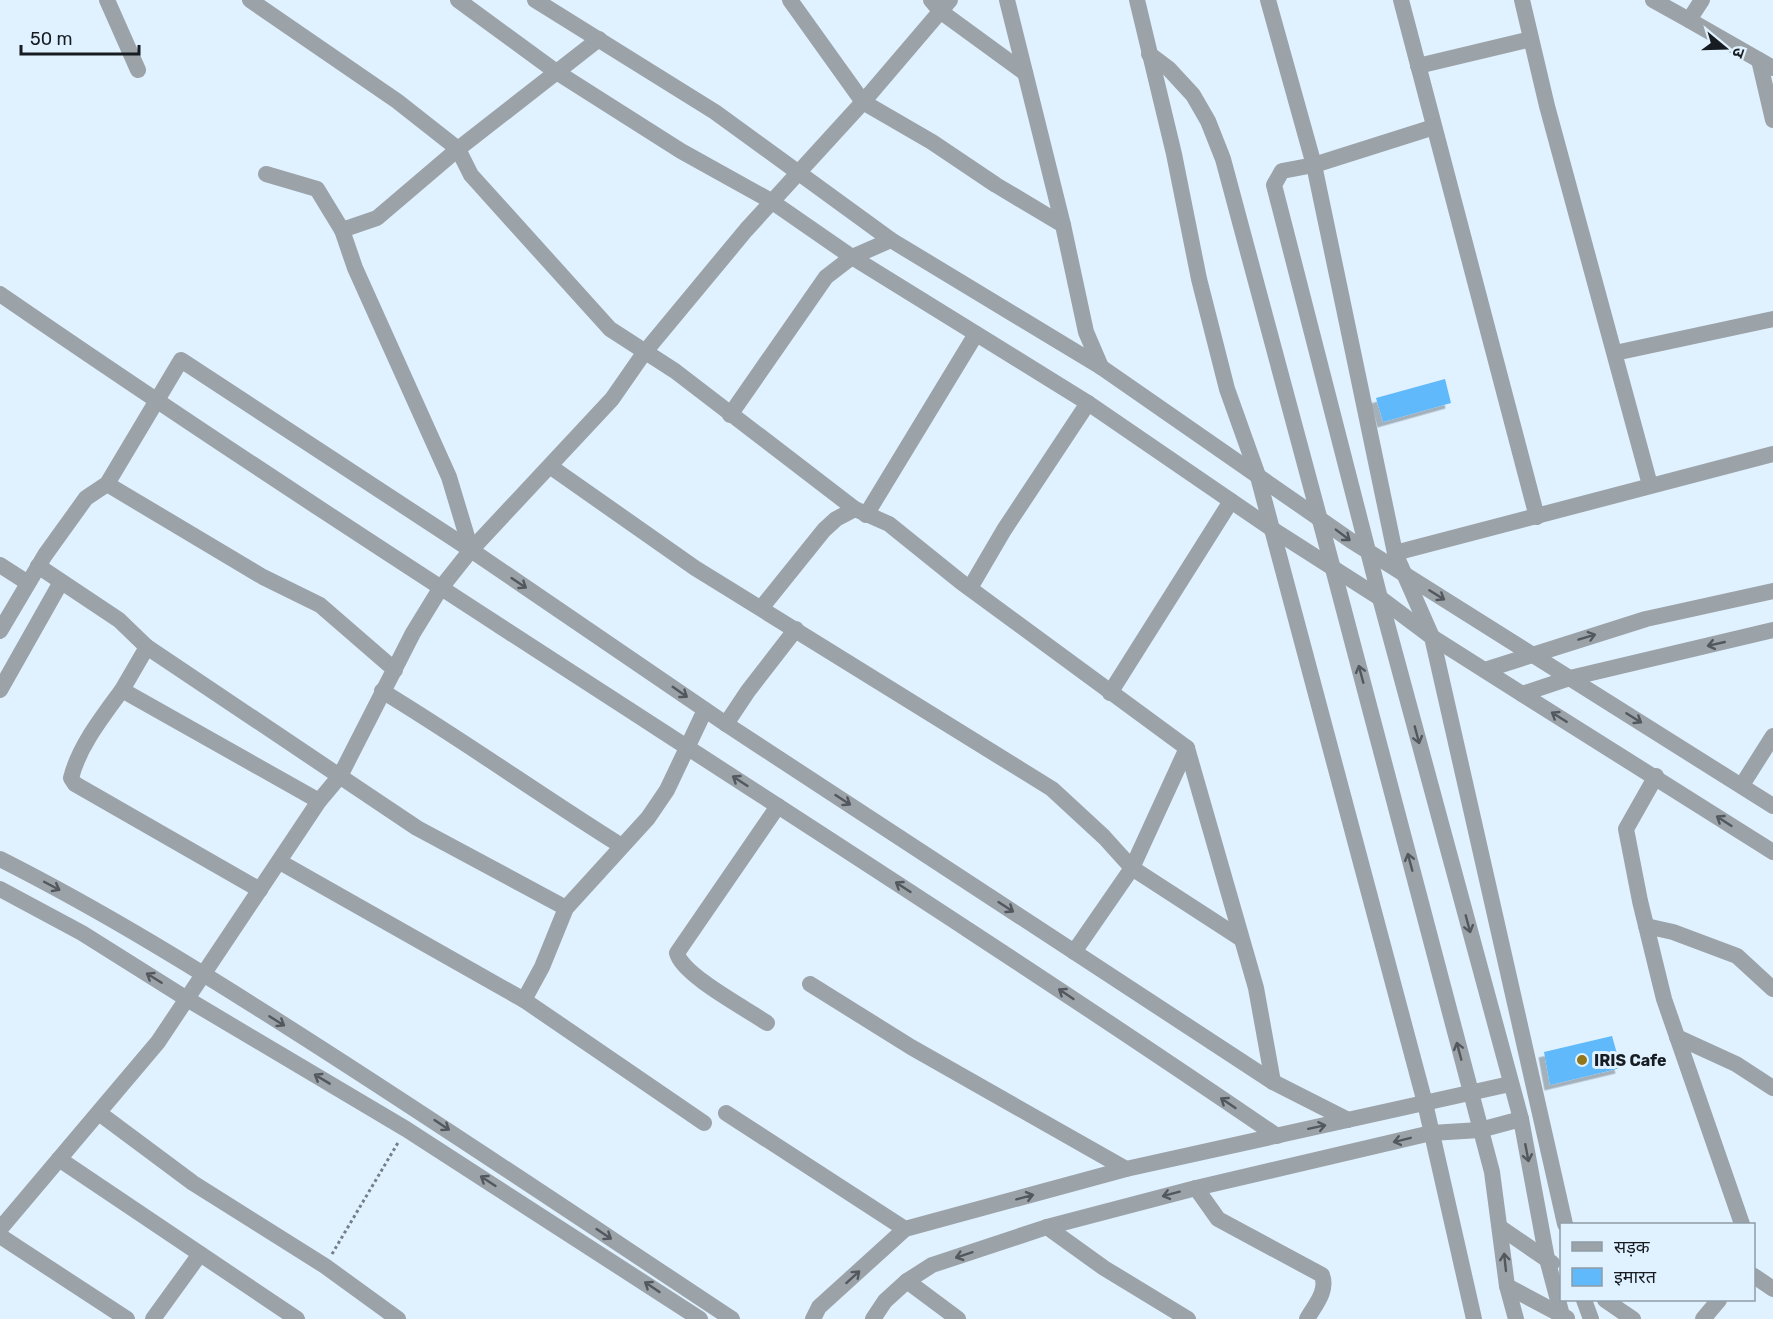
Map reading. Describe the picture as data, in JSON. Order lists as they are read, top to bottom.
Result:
{
  "places": ["IRIS Cafe"],
  "legend": ["सड़क", "इमारत"],
  "scale_bar": "50 m",
  "north": "right"
}
